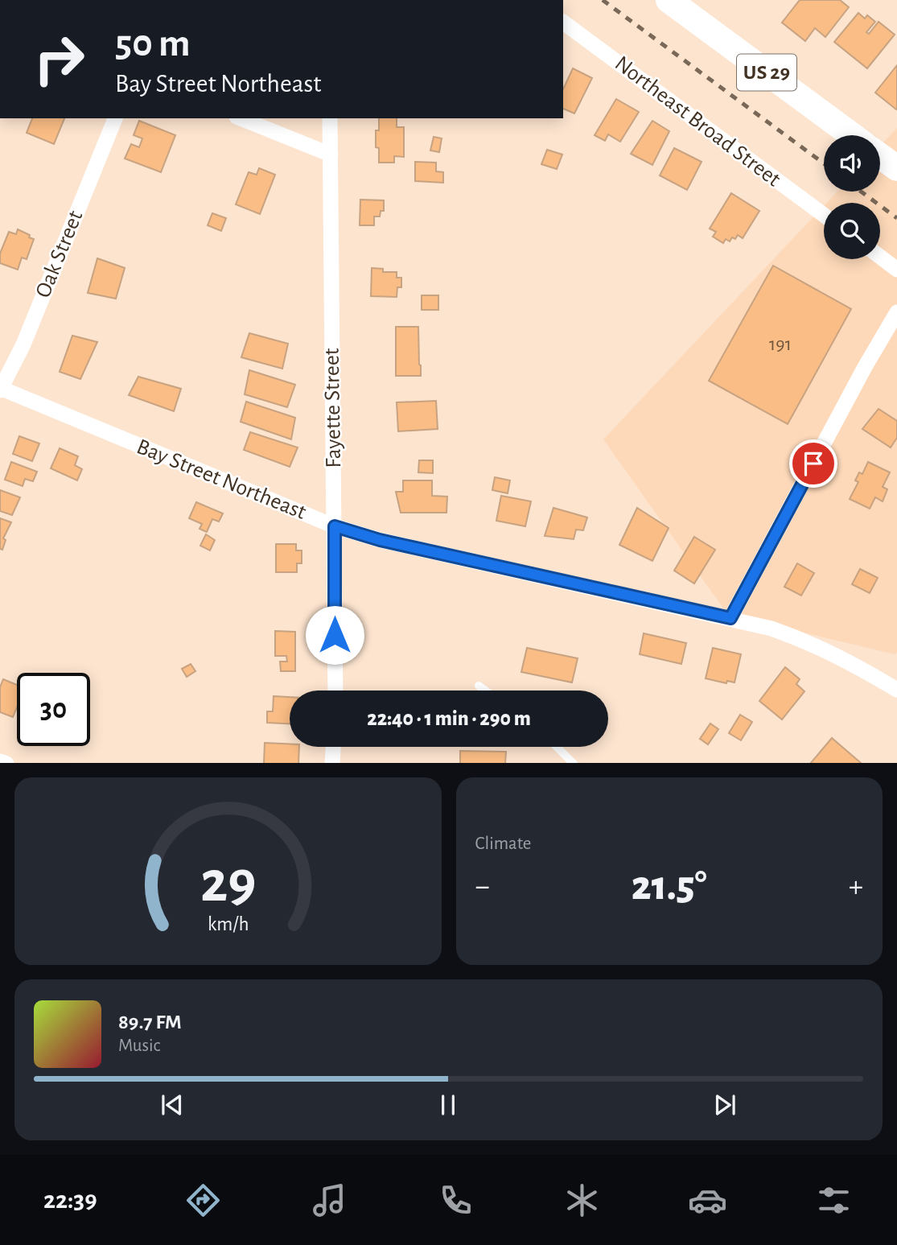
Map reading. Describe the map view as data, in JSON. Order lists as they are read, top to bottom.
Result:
{
  "streets": {
    "main road": ["US 29"],
    "street": [
      "Northeast Broad Street",
      "Oak Street",
      "Fayette Street",
      "Bay Street Northeast"
    ]
  },
  "crossings": [
    ["Oak Street", "Bay Street Northeast"],
    ["Fayette Street", "Bay Street Northeast"]
  ],
  "house_numbers": ["191"],
  "page": {
    "turn": ["50 m", "Bay Street Northeast"],
    "limit": "30",
    "trip": "22:40 · 1 min · 290 m",
    "tile": "Climate",
    "heat": ["−", "21.5°", "+"],
    "song": ["89.7 FM", "Music"],
    "tabs": "22:39",
    "gauge": ["29", "km/h"]
  }
}
